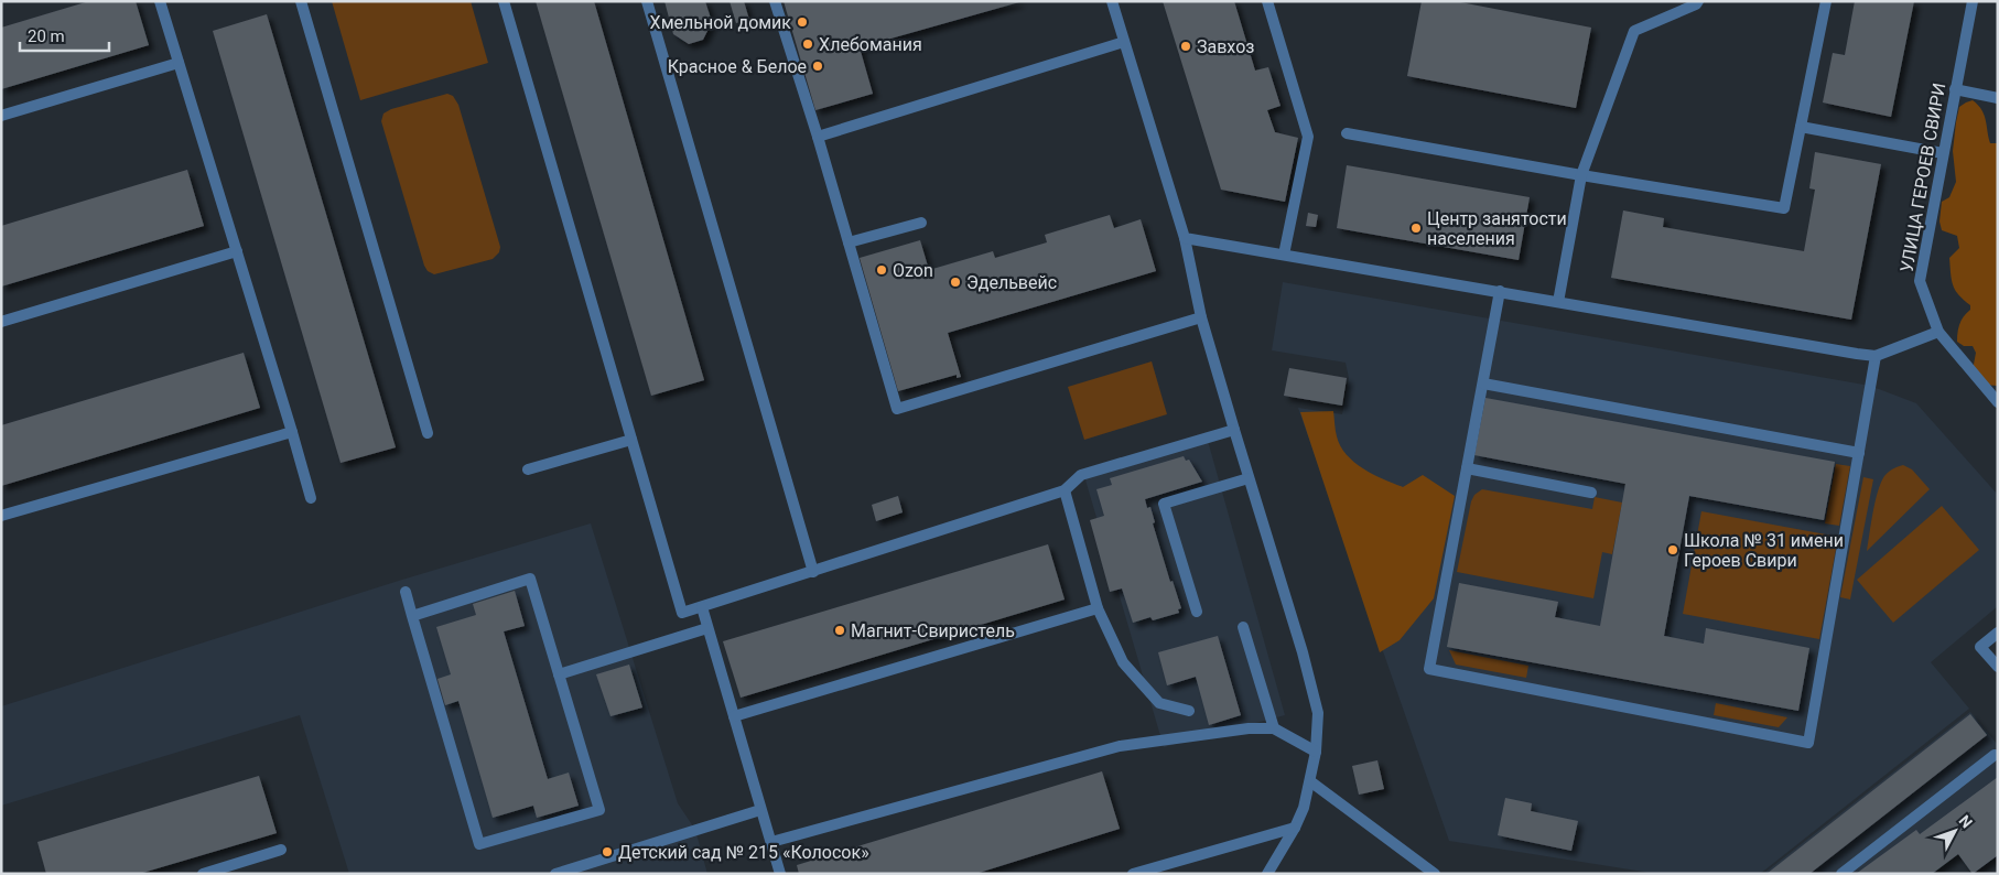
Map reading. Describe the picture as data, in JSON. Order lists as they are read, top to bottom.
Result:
{
  "streets": {
    "street": ["УЛИЦА ГЕРОЕВ СВИРИ"]
  },
  "places": [
    "Хмельной домик",
    "Хлебомания",
    "Завхоз",
    "Красное & Белое",
    "Центр занятости населения",
    "Ozon",
    "Эдельвейс",
    "Школа № 31 имени Героев Свири",
    "Магнит-Свиристель",
    "Детский сад № 215 «Колосок»"
  ],
  "scale_bar": "20 m",
  "north": "top right"
}
